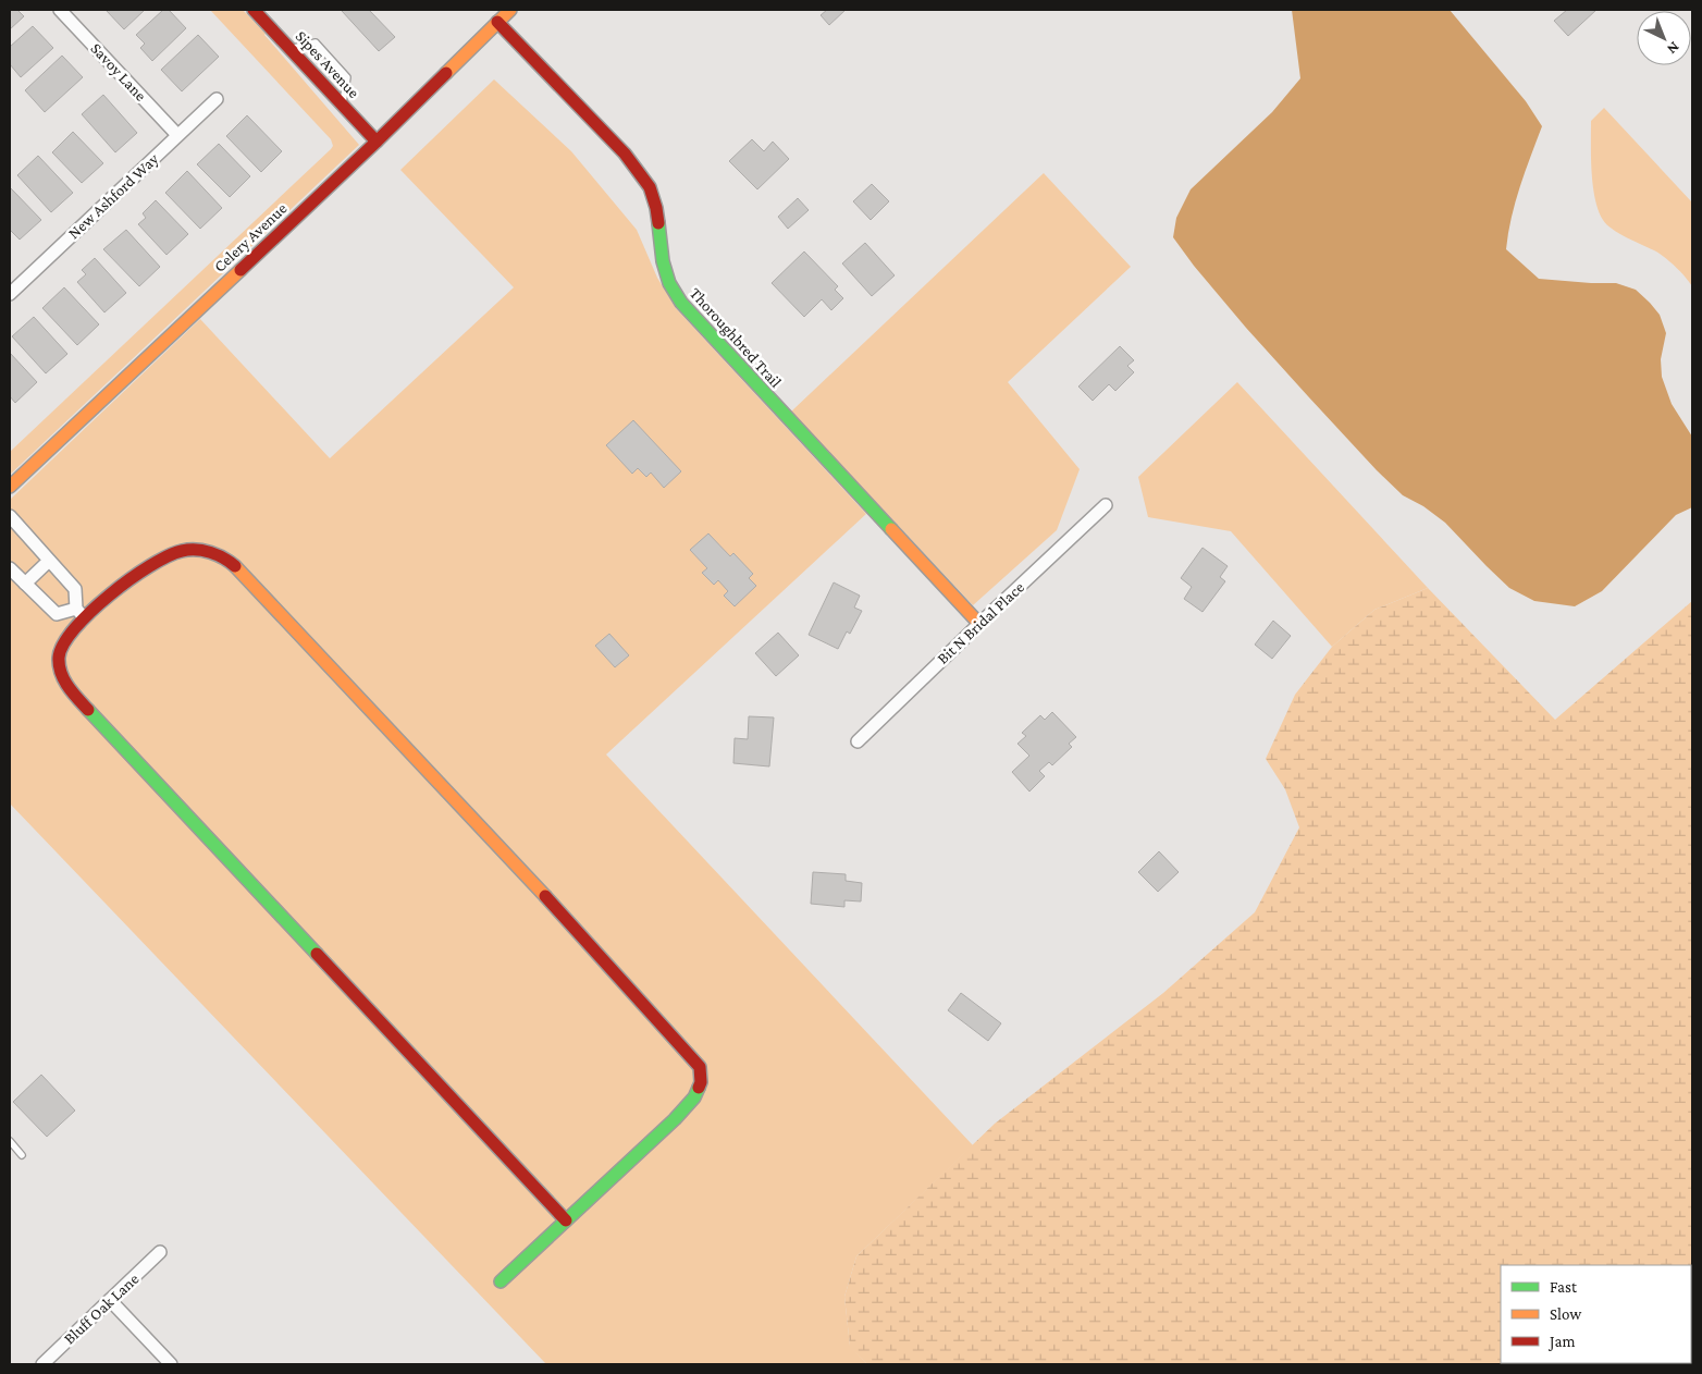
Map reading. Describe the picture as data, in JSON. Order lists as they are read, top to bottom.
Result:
{
  "streets": {
    "street": [
      "Sipes Avenue",
      "Savoy Lane",
      "New Ashford Way",
      "Celery Avenue",
      "Thoroughbred Trail",
      "Bit N Bridal Place",
      "Bluff Oak Lane"
    ]
  },
  "crossings": [
    ["Sipes Avenue", "Celery Avenue"],
    ["Savoy Lane", "New Ashford Way"],
    ["Celery Avenue", "Thoroughbred Trail"],
    ["Thoroughbred Trail", "Bit N Bridal Place"]
  ],
  "legend": ["Fast", "Slow", "Jam"],
  "north": "bottom right"
}
